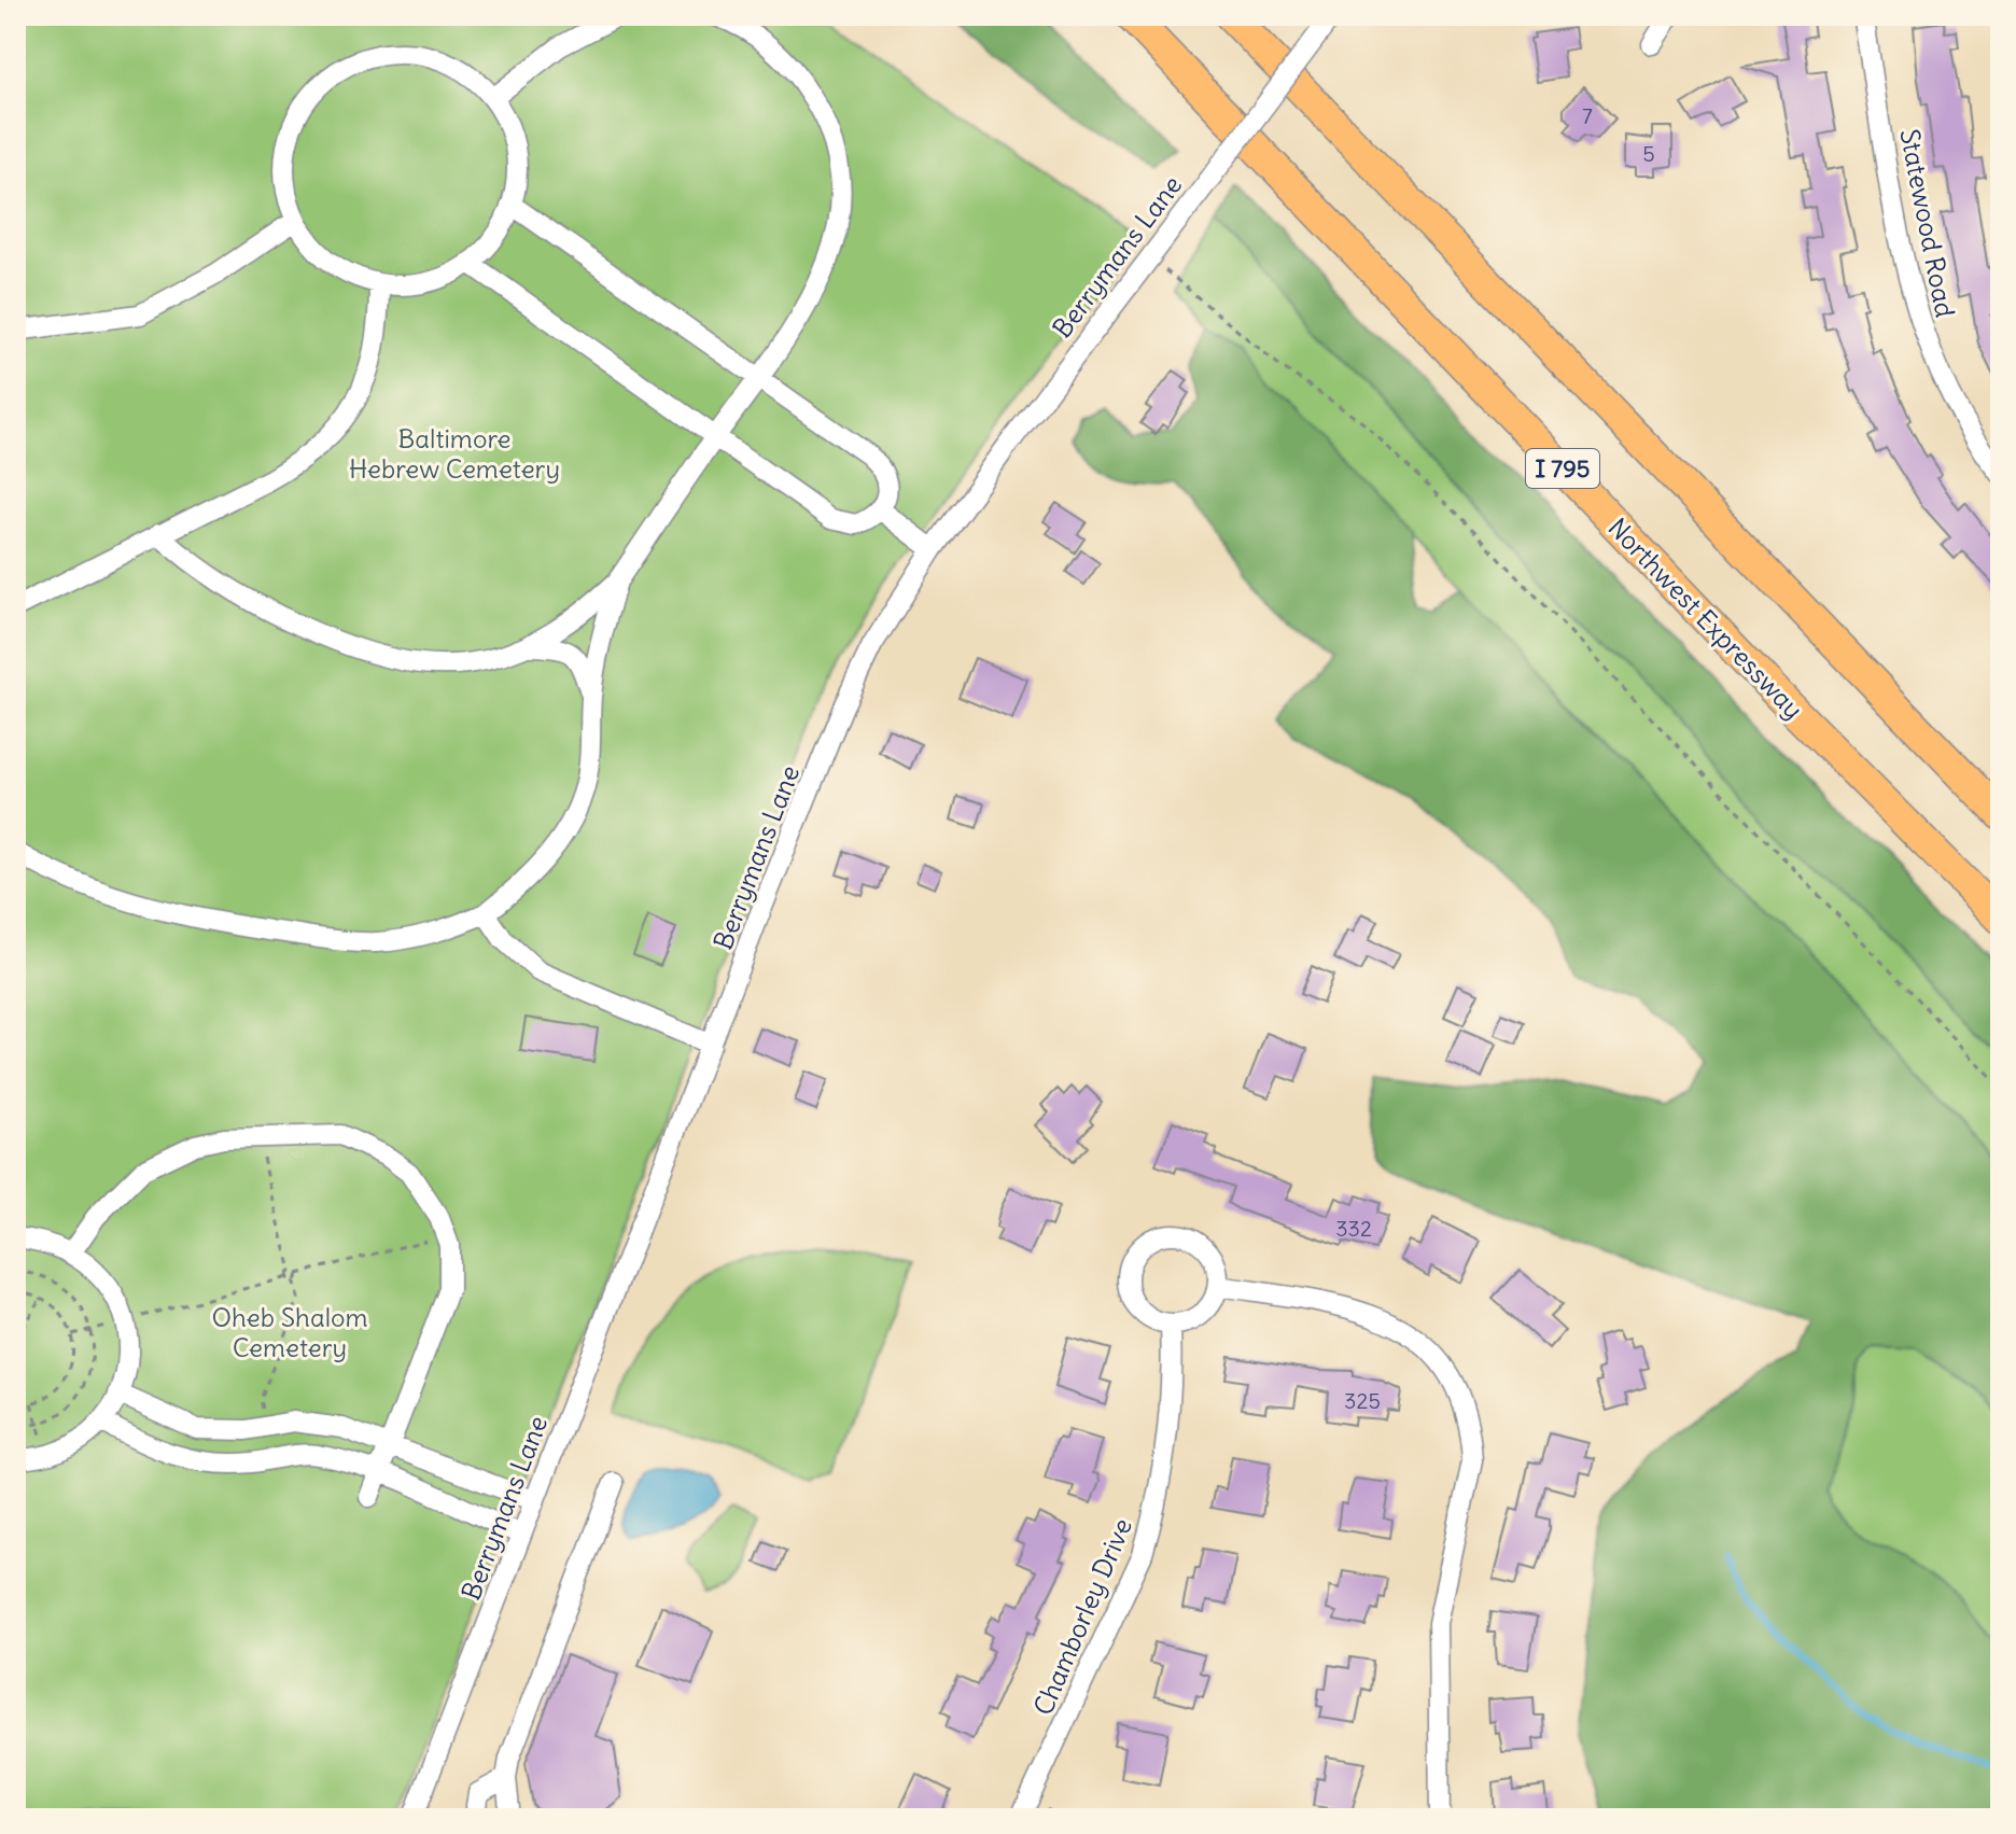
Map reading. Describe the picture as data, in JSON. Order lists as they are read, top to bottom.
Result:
{
  "streets": {
    "highway": ["I 795", "Northwest Expressway"],
    "street": ["Statewood Road", "Berrymans Lane", "Chamborley Drive"]
  },
  "parks": ["Baltimore Hebrew Cemetery", "Oheb Shalom Cemetery"],
  "house_numbers": [
    "7",
    "5",
    "332",
    "325"
  ]
}
